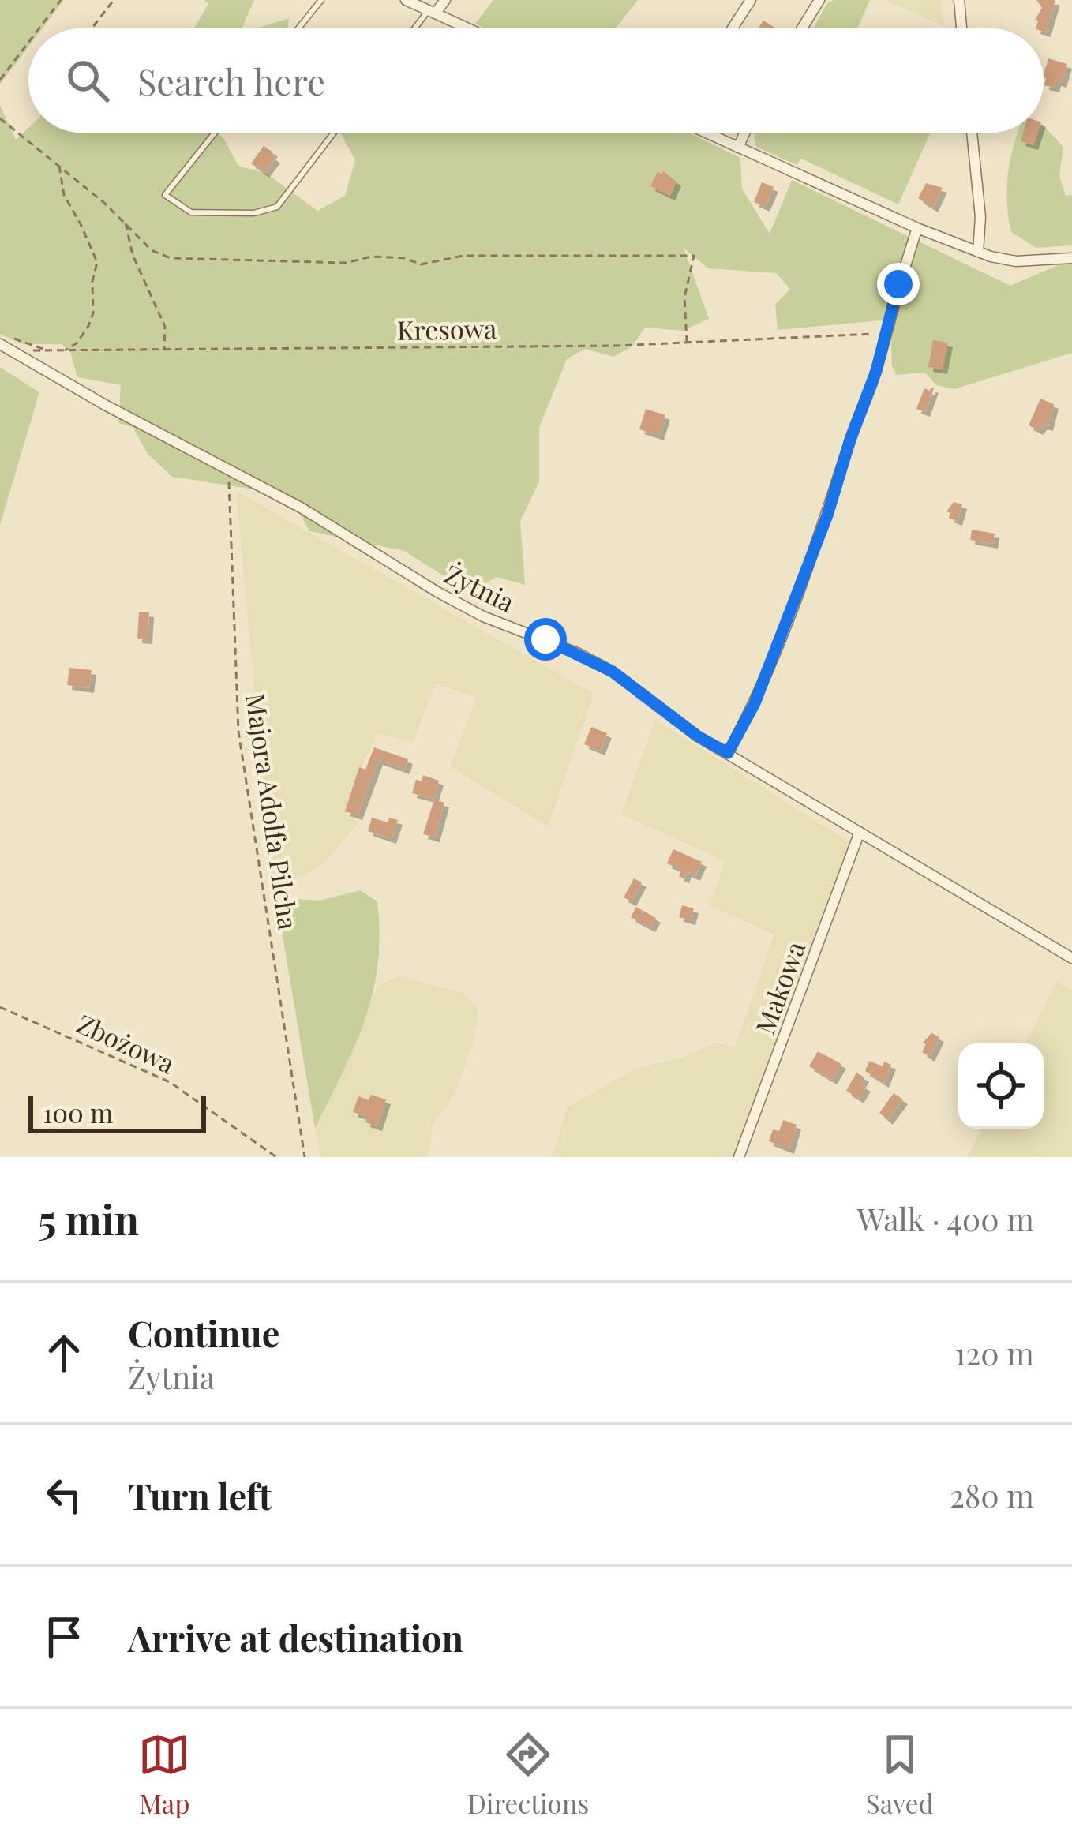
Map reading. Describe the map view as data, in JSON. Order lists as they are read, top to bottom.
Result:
{
  "streets": {
    "street": ["Żytnia", "Makowa"],
    "path": ["Kresowa", "Majora Adolfa Pilcha", "Zbożowa"]
  },
  "crossings": [
    ["Kresowa", "Żytnia"],
    ["Żytnia", "Majora Adolfa Pilcha"],
    ["Żytnia", "Makowa"]
  ],
  "scale_bar": "100 m",
  "page": {
    "search": "Search here",
    "scale": "100 m",
    "heading": ["5 min", "Walk · 400 m"],
    "list": [
      ["Continue", "Żytnia", "120 m"],
      ["Turn left", "280 m"],
      "Arrive at destination"
    ],
    "nav": ["Map", "Directions", "Saved"]
  }
}
